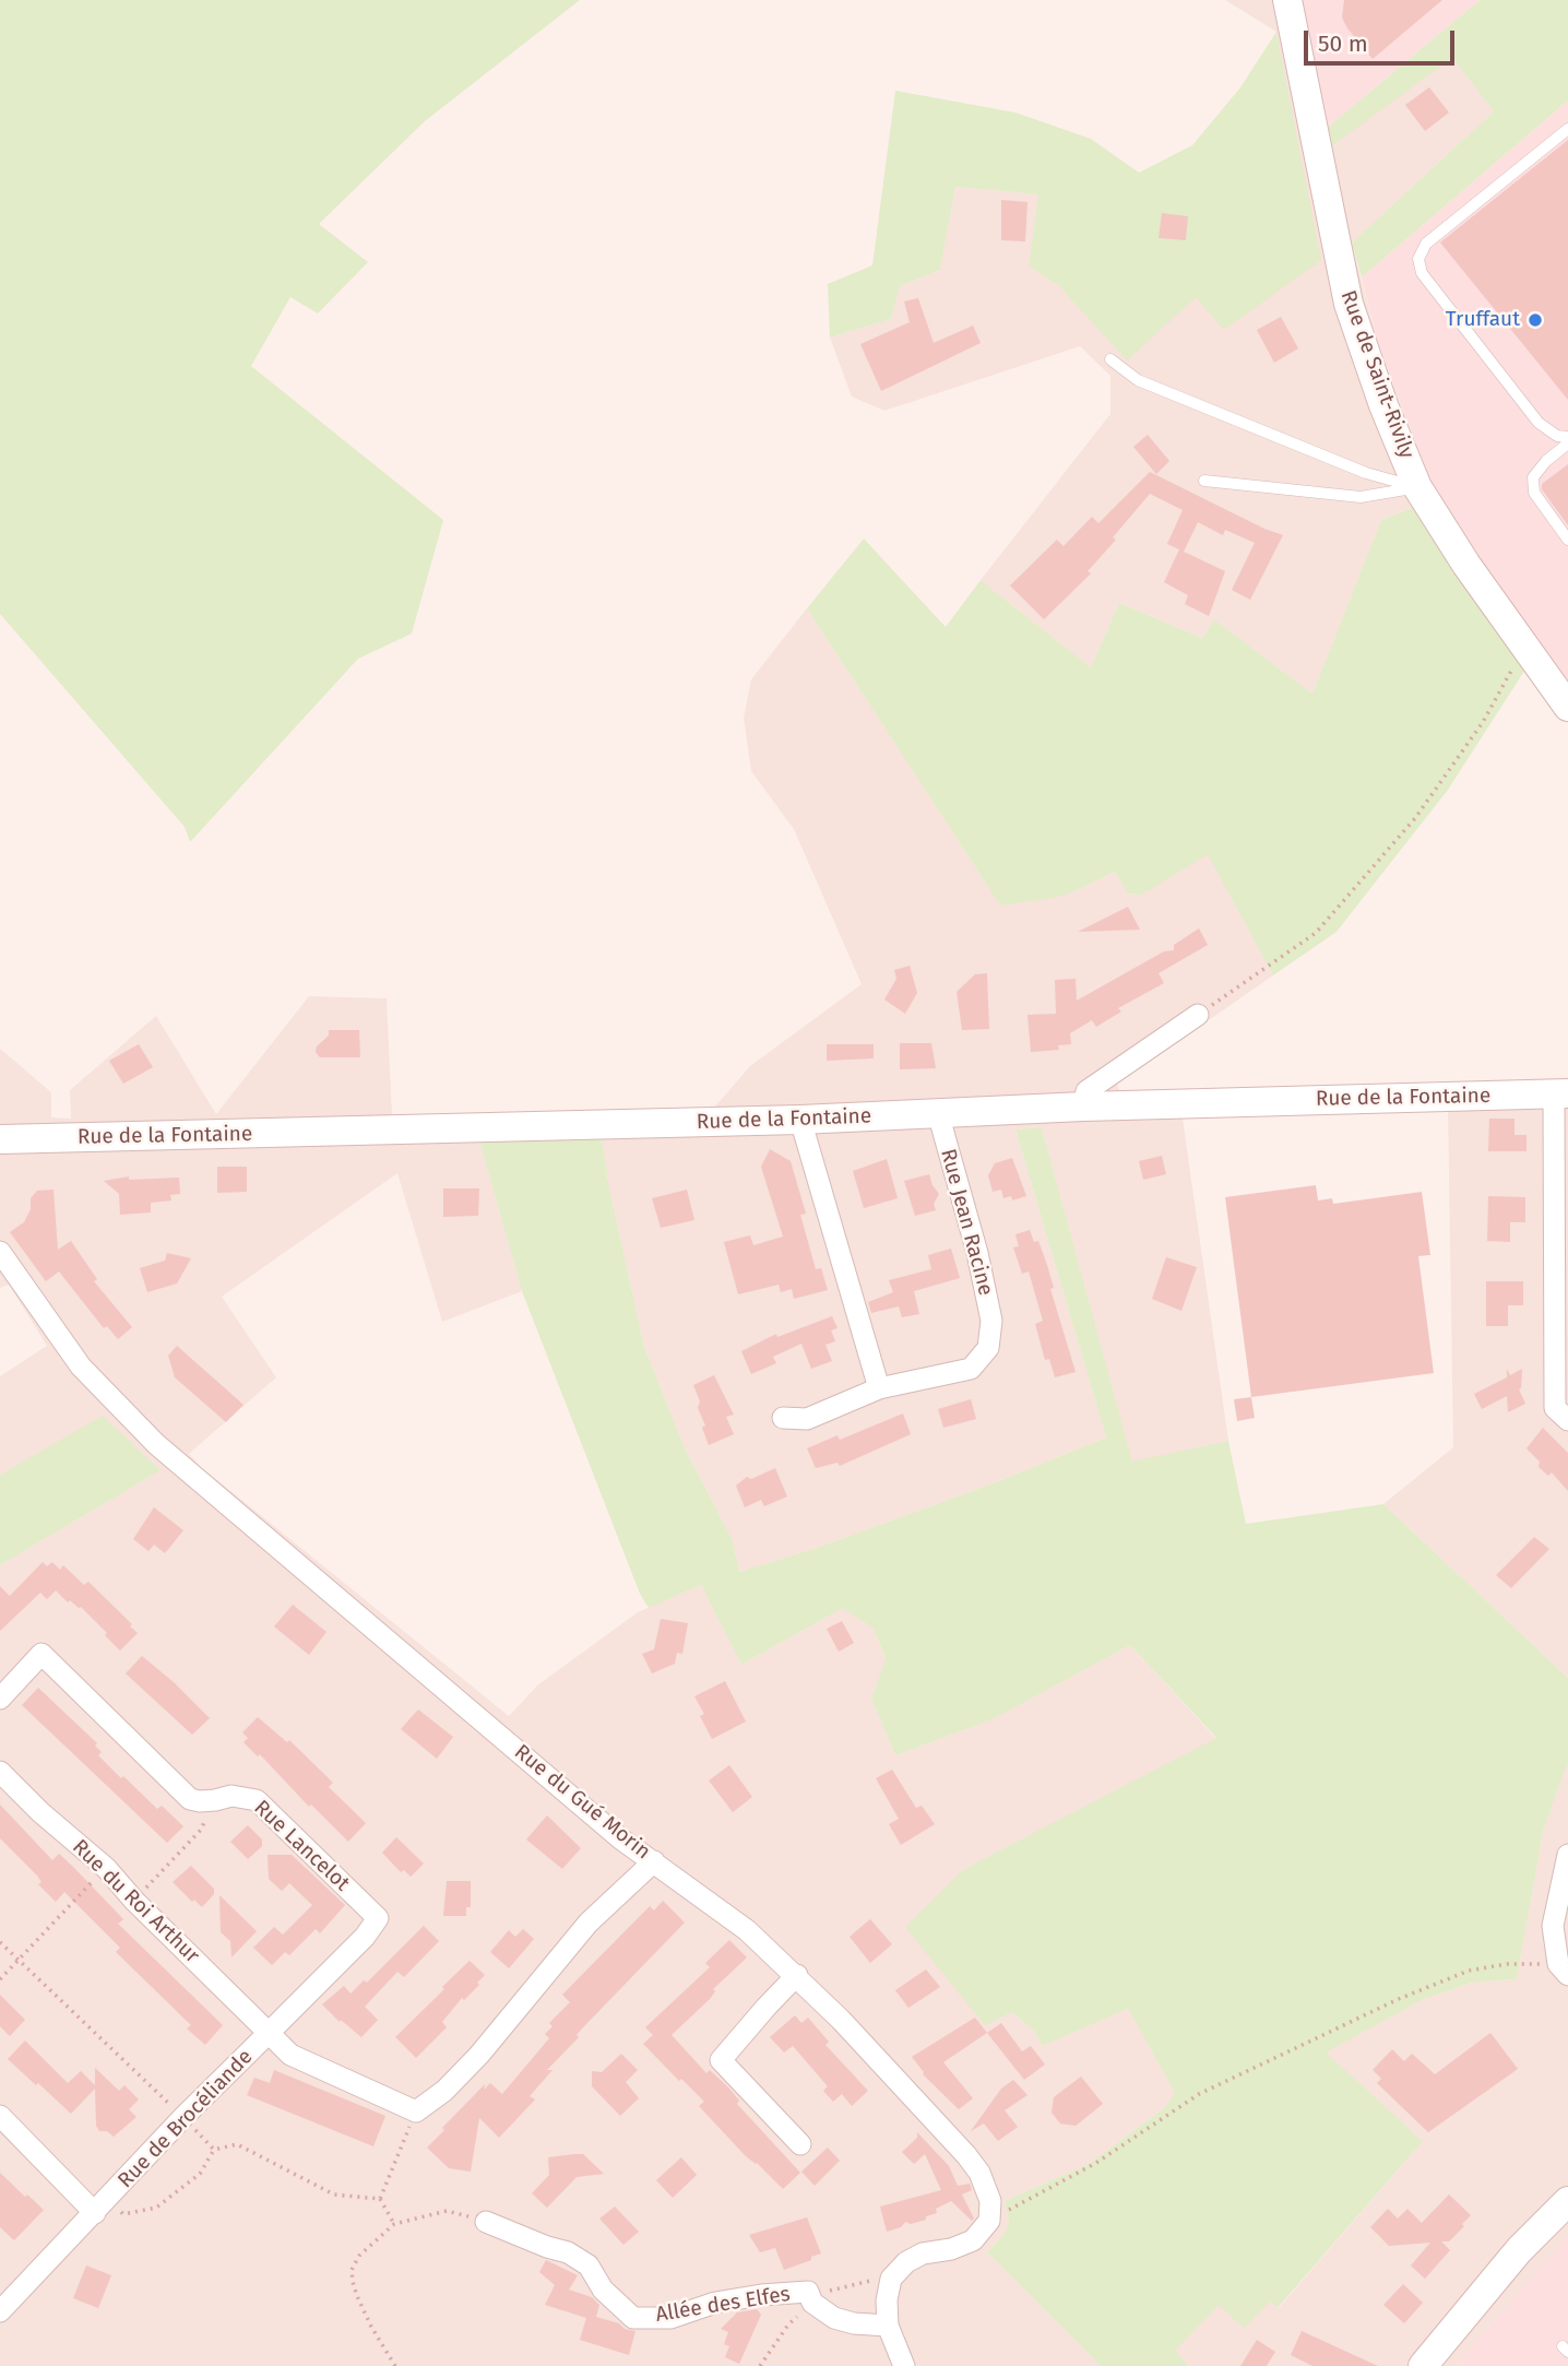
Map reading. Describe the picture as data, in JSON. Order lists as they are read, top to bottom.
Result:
{
  "streets": {
    "street": [
      "Rue de Saint-Rivily",
      "Rue de la Fontaine",
      "Rue Jean Racine",
      "Rue du Gué Morin",
      "Rue Lancelot",
      "Rue du Roi Arthur",
      "Rue de Brocéliande",
      "Allée des Elfes"
    ]
  },
  "crossings": [
    ["Rue de la Fontaine", "Rue Jean Racine"],
    ["Rue Lancelot", "Rue du Roi Arthur"],
    ["Rue Lancelot", "Rue de Brocéliande"],
    ["Rue du Roi Arthur", "Rue de Brocéliande"]
  ],
  "places": ["Truffaut"],
  "scale_bar": "50 m"
}
